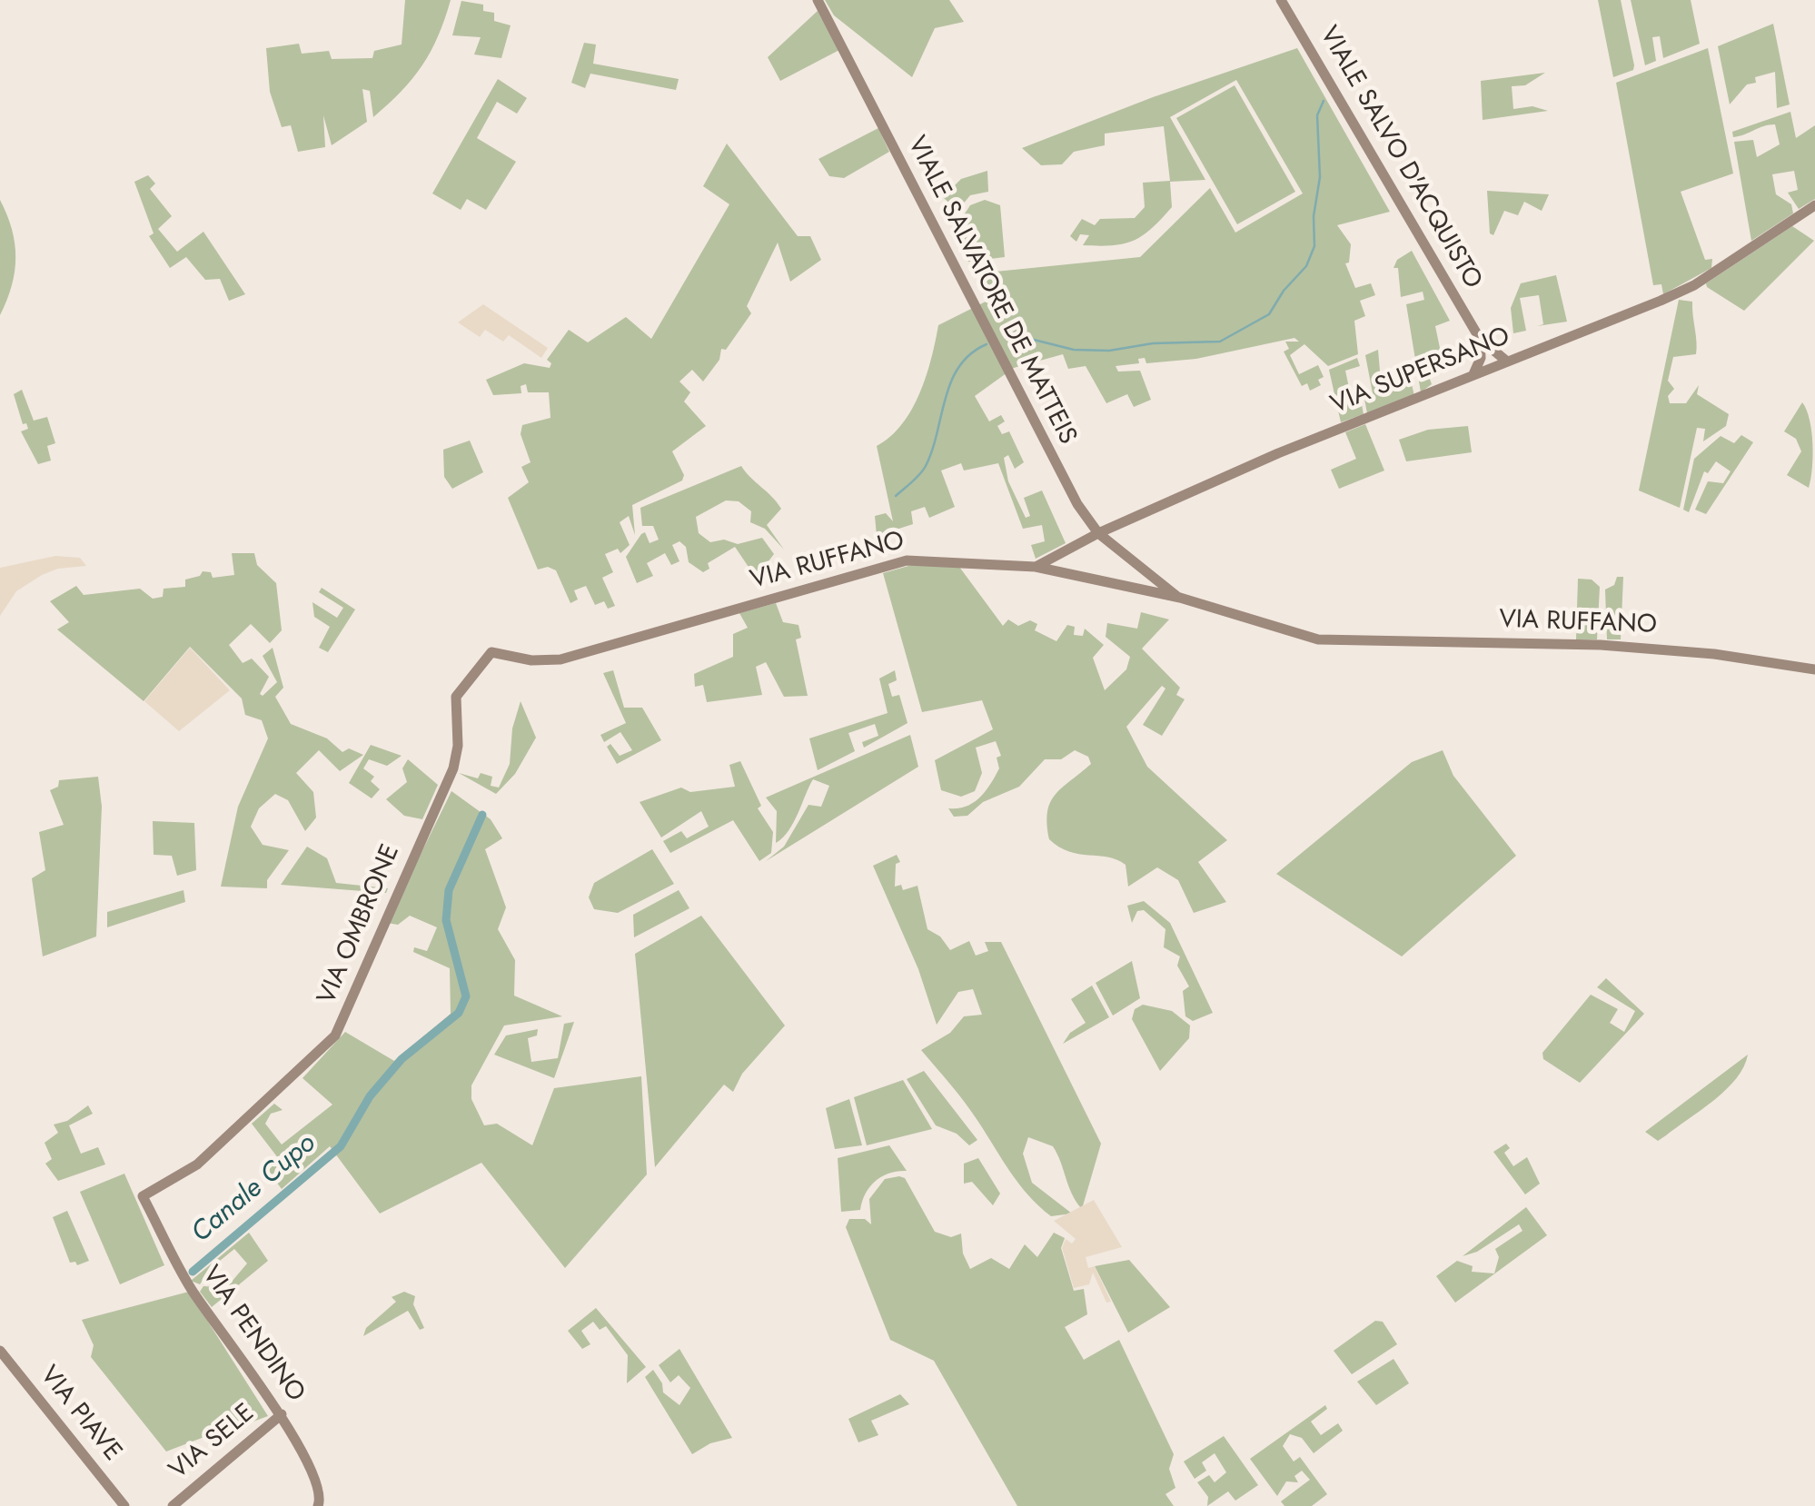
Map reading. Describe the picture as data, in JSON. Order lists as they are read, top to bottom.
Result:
{
  "streets": {
    "street": [
      "VIALE SALVO D'ACQUISTO",
      "VIALE SALVATORE DE MATTEIS",
      "VIA SUPERSANO",
      "VIA RUFFANO",
      "VIA OMBRONE",
      "VIA PENDINO",
      "VIA PIAVE",
      "VIA SELE"
    ]
  },
  "crossings": [
    ["VIALE SALVO D'ACQUISTO", "VIA SUPERSANO"],
    ["VIALE SALVATORE DE MATTEIS", "VIA SUPERSANO"],
    ["VIALE SALVATORE DE MATTEIS", "VIA RUFFANO"],
    ["VIA SUPERSANO", "VIA RUFFANO"],
    ["VIA RUFFANO", "VIA OMBRONE"],
    ["VIA OMBRONE", "VIA PENDINO"],
    ["VIA PENDINO", "VIA SELE"]
  ],
  "water": ["Canale Cupo"]
}
